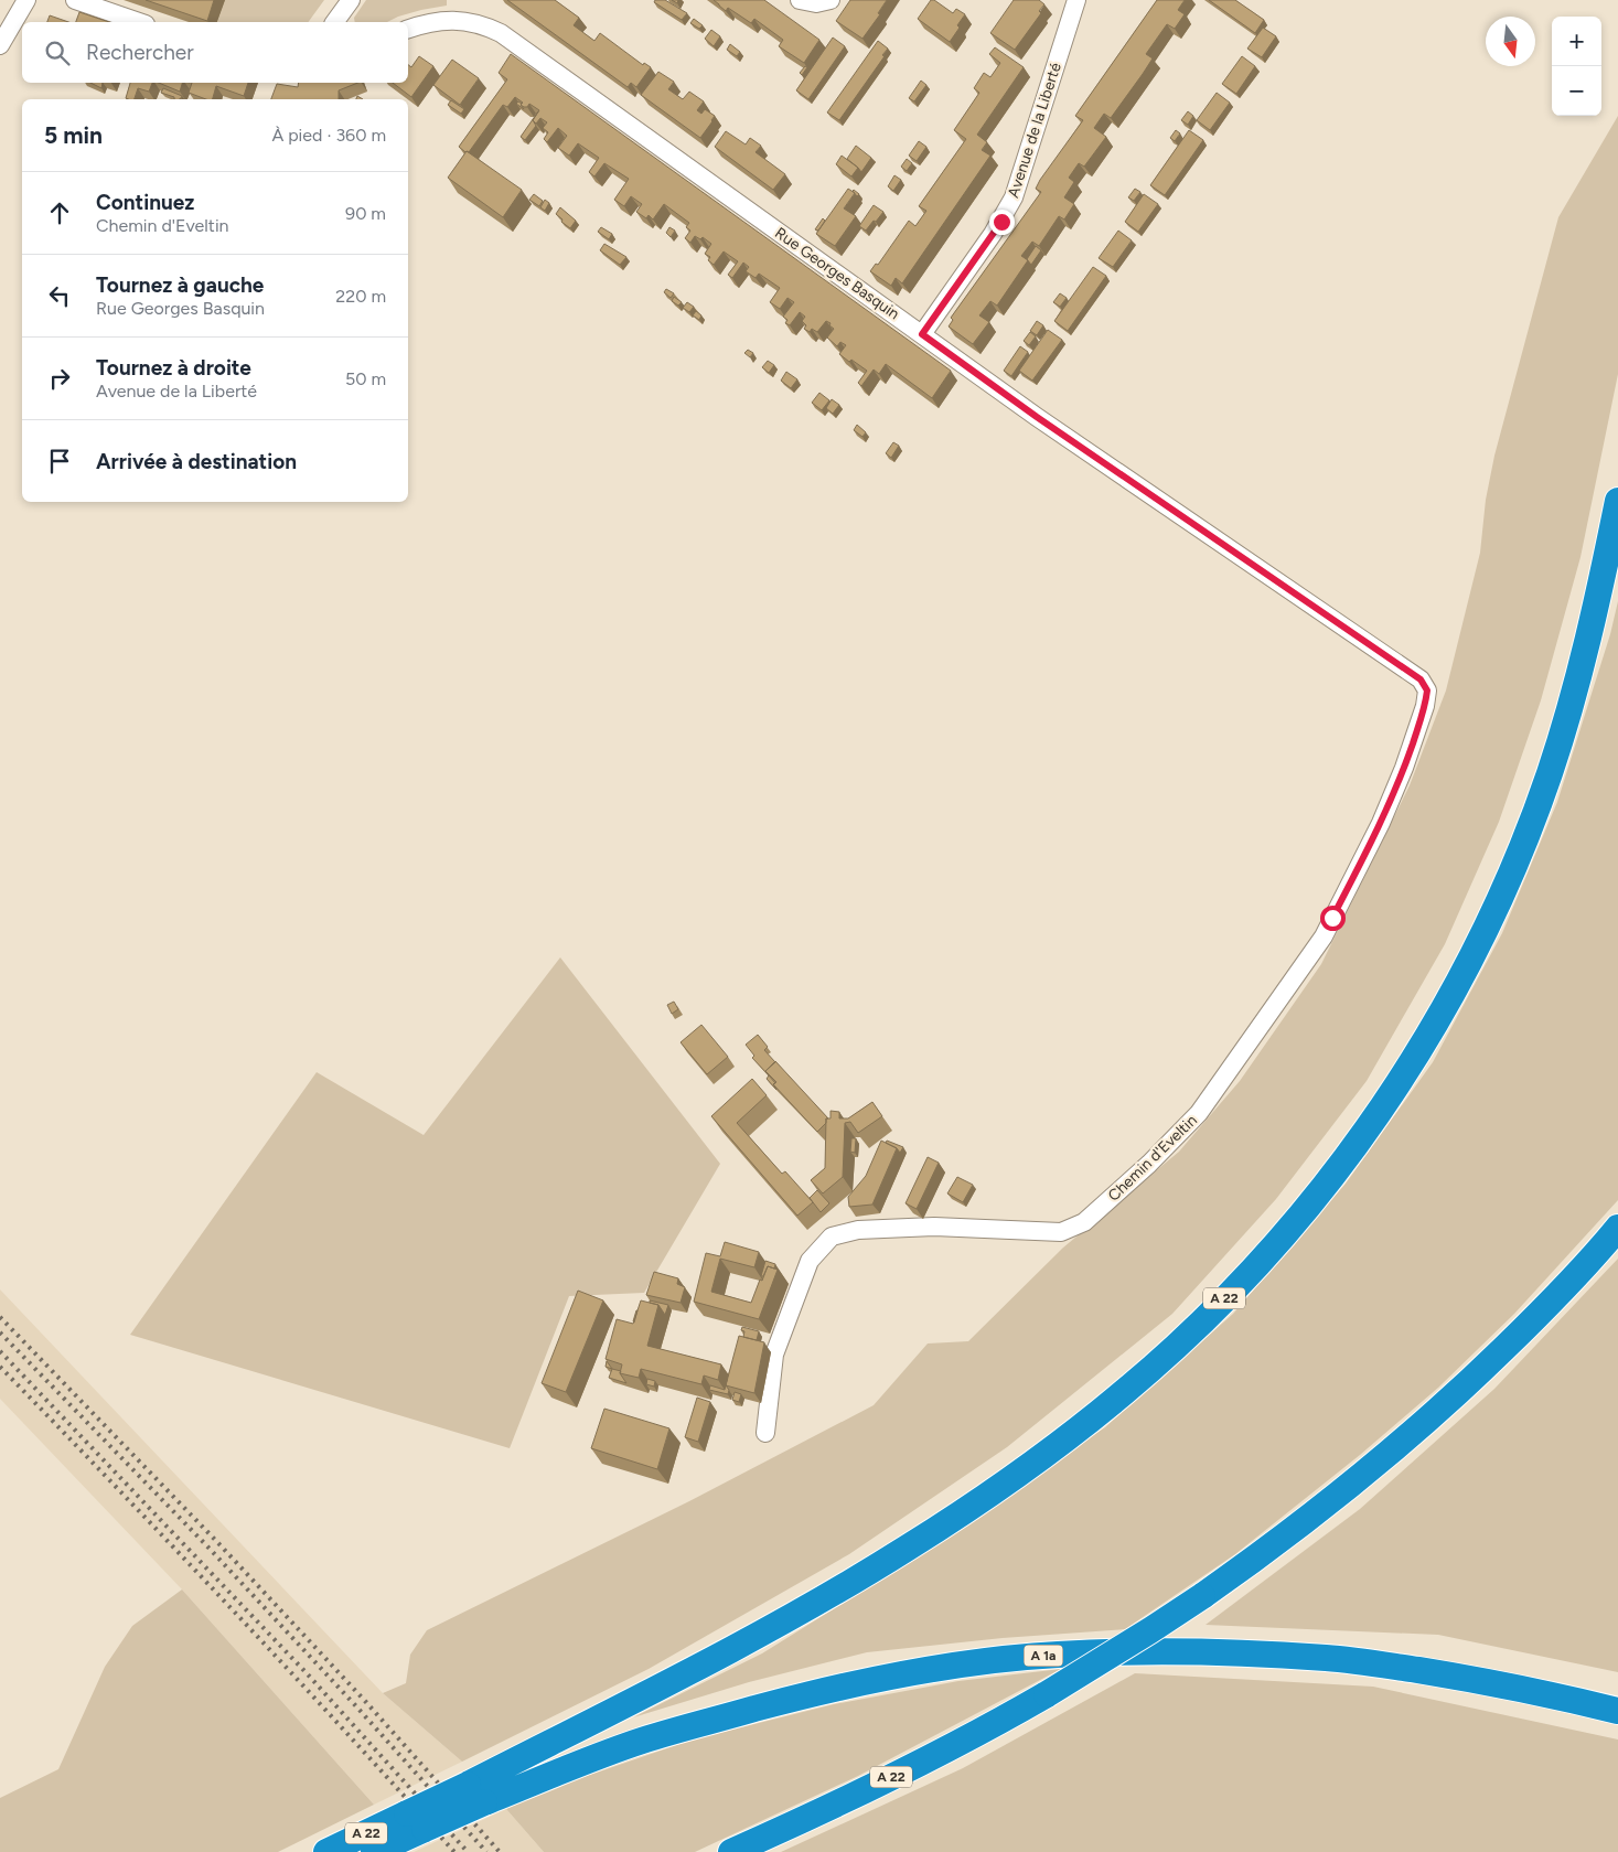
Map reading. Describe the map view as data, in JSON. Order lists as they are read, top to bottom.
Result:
{
  "streets": {
    "highway": ["A 22", "A 1a"],
    "street": ["Avenue de la Liberté", "Rue Georges Basquin", "Chemin d'Eveltin"]
  },
  "crossings": [
    ["Avenue de la Liberté", "Rue Georges Basquin"],
    ["Rue Georges Basquin", "Chemin d'Eveltin"],
    ["A 22", "A 1a"]
  ],
  "north": "bottom",
  "page": {
    "map_buttons": ["+", "−"],
    "search": "Rechercher",
    "heading": ["5 min", "À pied · 360 m"],
    "list": [
      ["Continuez", "Chemin d'Eveltin", "90 m"],
      ["Tournez à gauche", "Rue Georges Basquin", "220 m"],
      ["Tournez à droite", "Avenue de la Liberté", "50 m"],
      "Arrivée à destination"
    ]
  }
}
